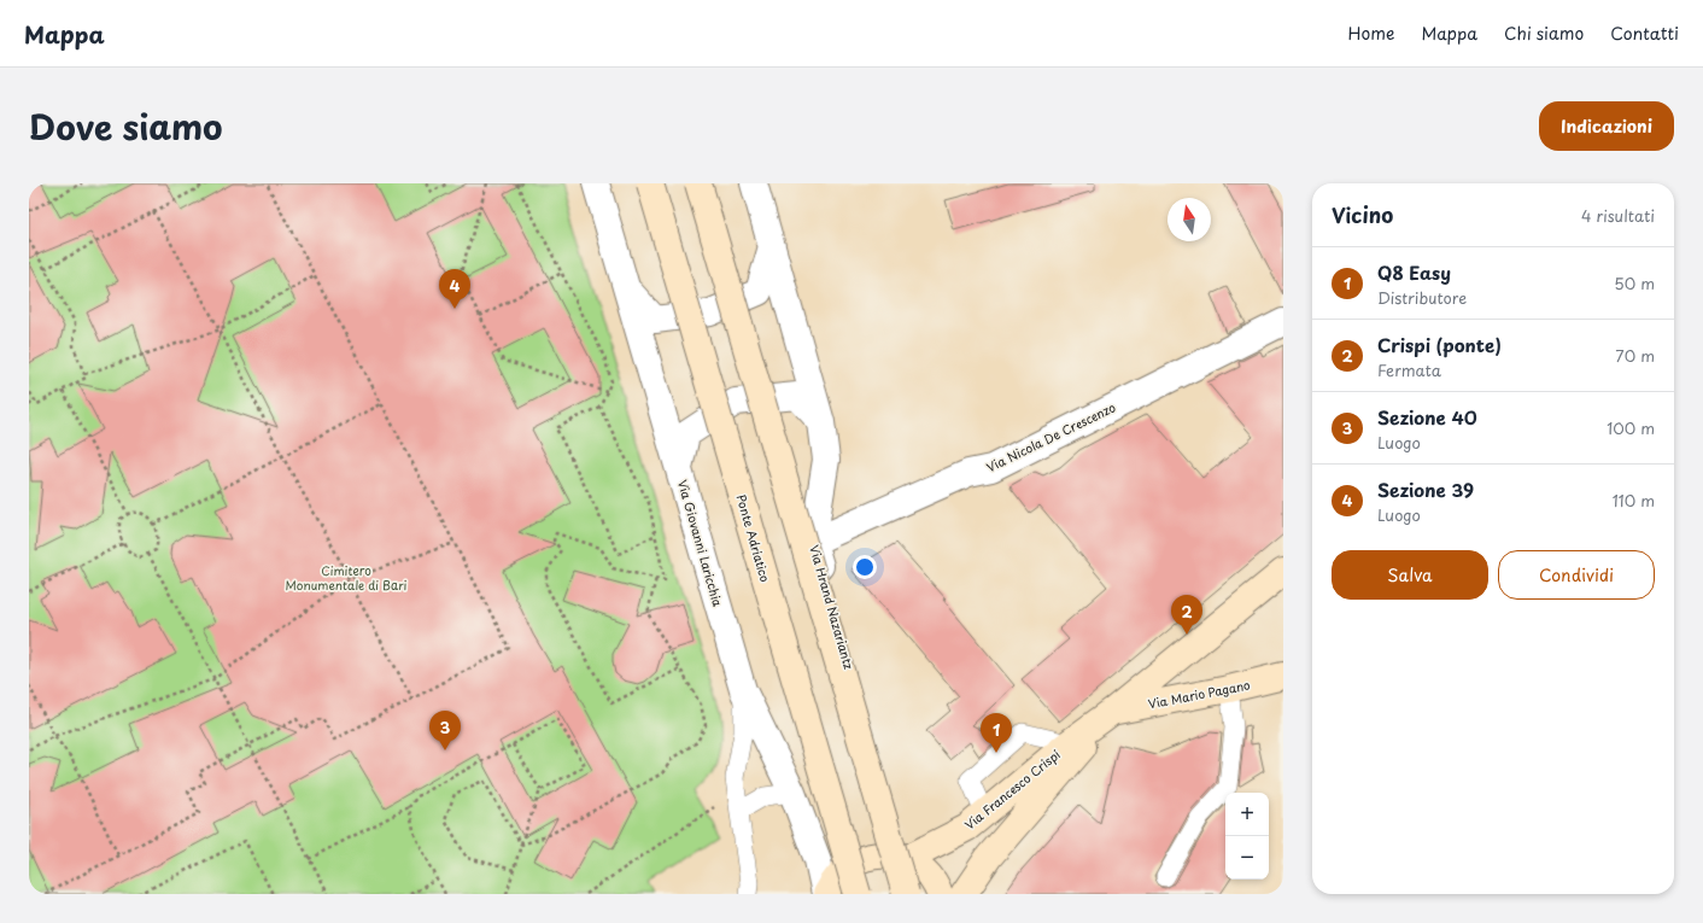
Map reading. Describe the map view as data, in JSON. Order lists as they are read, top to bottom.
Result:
{
  "streets": {
    "main road": ["Ponte Adriatico", "Via Mario Pagano", "Via Francesco Crispi"],
    "street": ["Via Nicola De Crescenzo", "Via Giovanni Laricchia", "Via Hrand Nazariantz"]
  },
  "crossings": [
    ["Via Nicola De Crescenzo", "Via Hrand Nazariantz"],
    ["Via Hrand Nazariantz", "Via Francesco Crispi"],
    ["Via Mario Pagano", "Via Francesco Crispi"]
  ],
  "parks": ["Cimitero Monumentale di Bari"],
  "north": "top",
  "page": {
    "header": "Mappa",
    "nav": [
      "Home",
      "Mappa",
      "Chi siamo",
      "Contatti"
    ],
    "title": "Dove siamo",
    "buttons": [
      "Indicazioni",
      ["Salva", "Condividi"]
    ],
    "heading": ["Vicino", "4 risultati"],
    "list": [
      {
        "mark": "1",
        "name": "Q8 Easy",
        "note": "Distributore",
        "value": "50 m"
      },
      {
        "mark": "2",
        "name": "Crispi (ponte)",
        "note": "Fermata",
        "value": "70 m"
      },
      {
        "mark": "3",
        "name": "Sezione 40",
        "note": "Luogo",
        "value": "100 m"
      },
      {
        "mark": "4",
        "name": "Sezione 39",
        "note": "Luogo",
        "value": "110 m"
      }
    ],
    "pins": [
      "4",
      "2",
      "3",
      "1"
    ],
    "map_buttons": ["+", "−"]
  }
}
